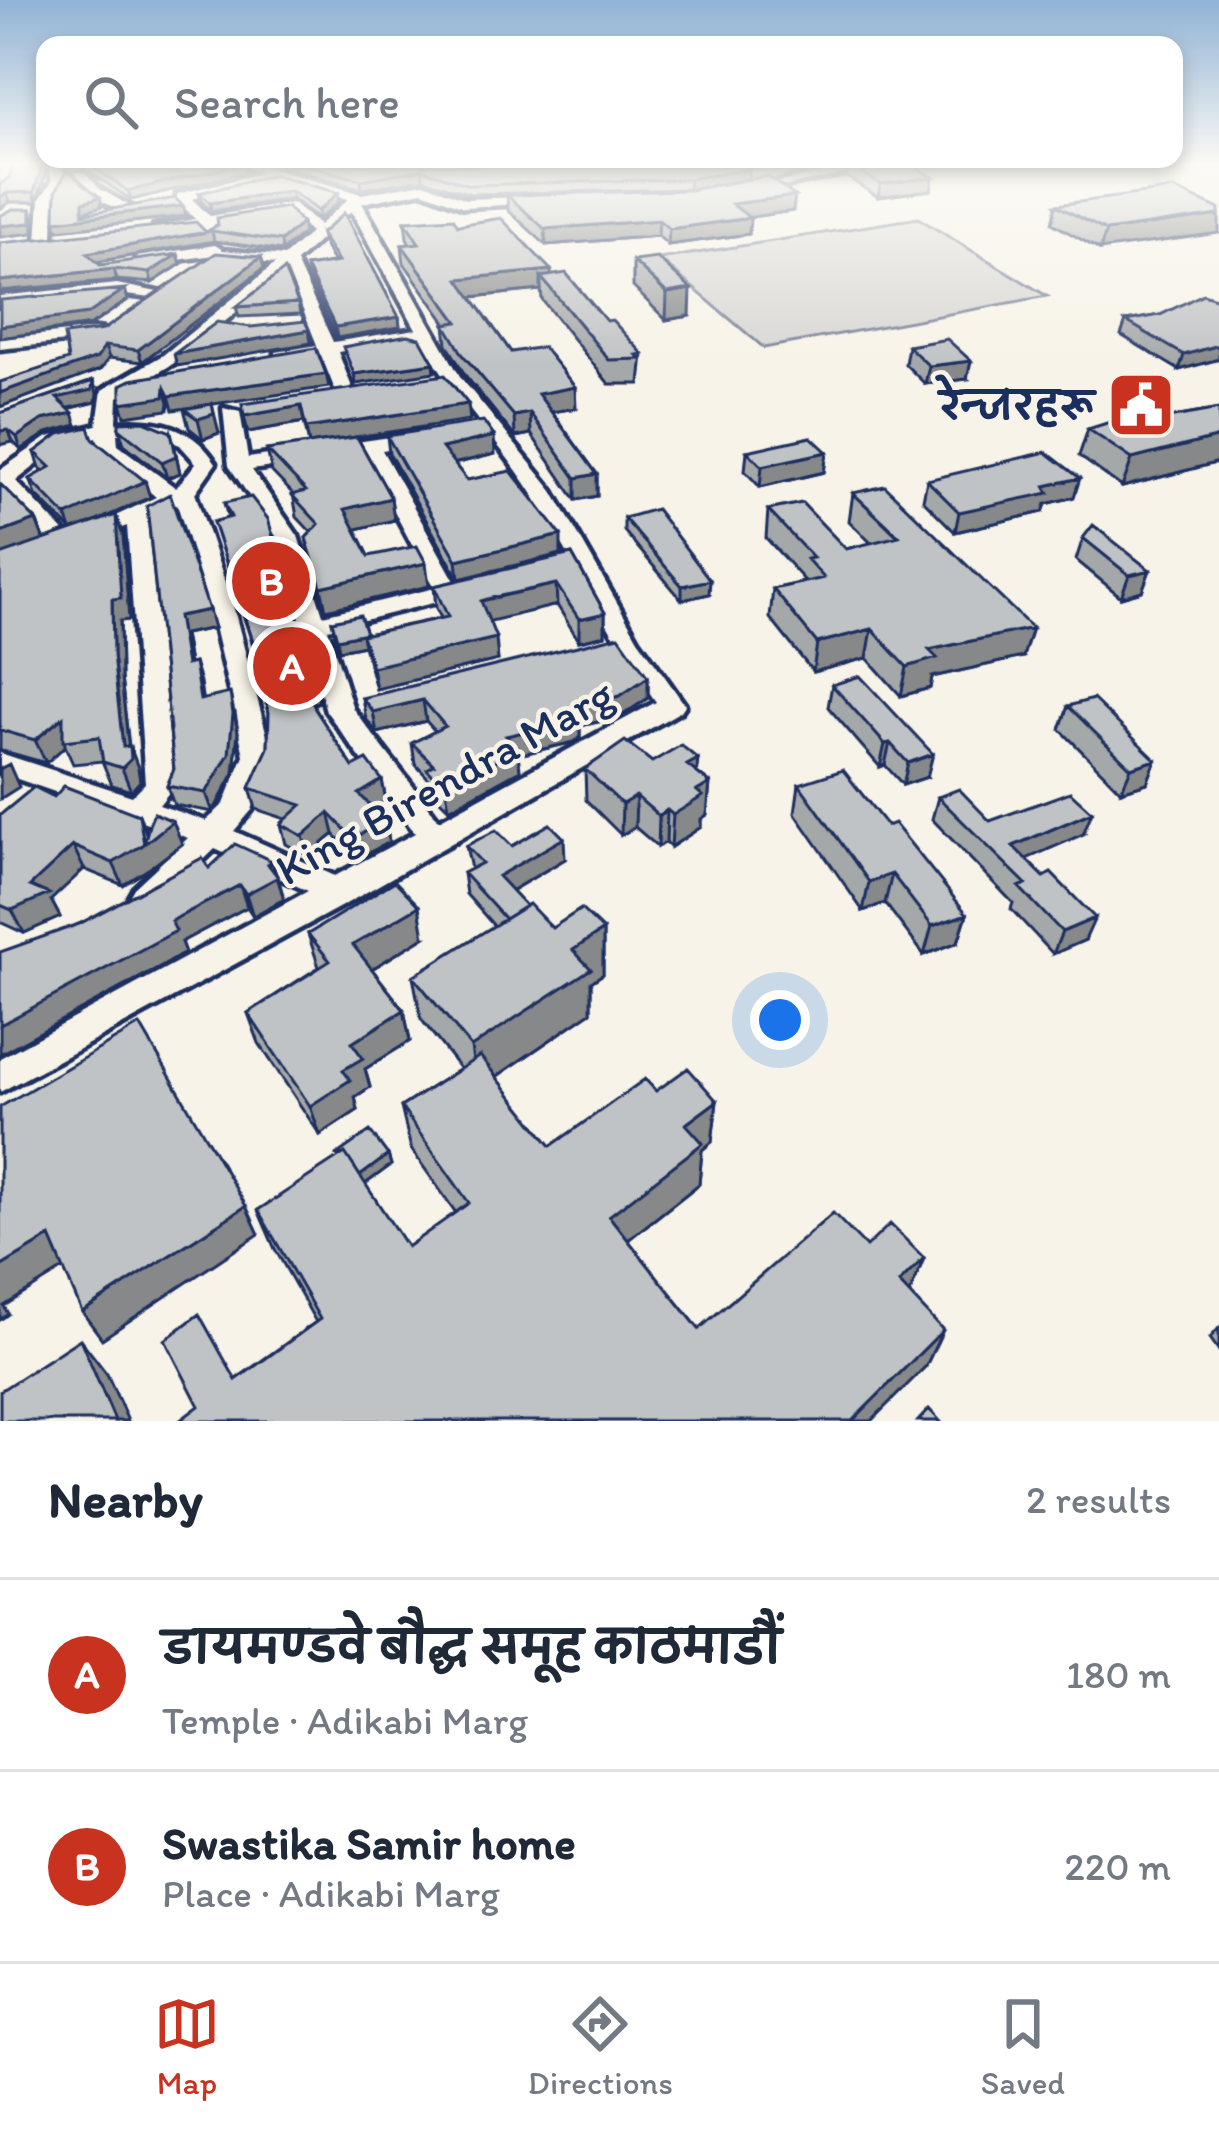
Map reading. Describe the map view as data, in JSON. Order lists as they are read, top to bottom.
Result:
{
  "streets": {
    "street": ["King Birendra Marg"]
  },
  "places": {
    "public building": ["रेन्जरहरू"]
  },
  "page": {
    "search": "Search here",
    "pins": ["B", "A"],
    "heading": ["Nearby", "2 results"],
    "list": [
      {
        "mark": "A",
        "name": "डायमण्डवे बौद्ध समूह काठमाडौं",
        "note": "Temple · Adikabi Marg",
        "value": "180 m"
      },
      {
        "mark": "B",
        "name": "Swastika Samir home",
        "note": "Place · Adikabi Marg",
        "value": "220 m"
      }
    ],
    "nav": ["Map", "Directions", "Saved"]
  }
}
